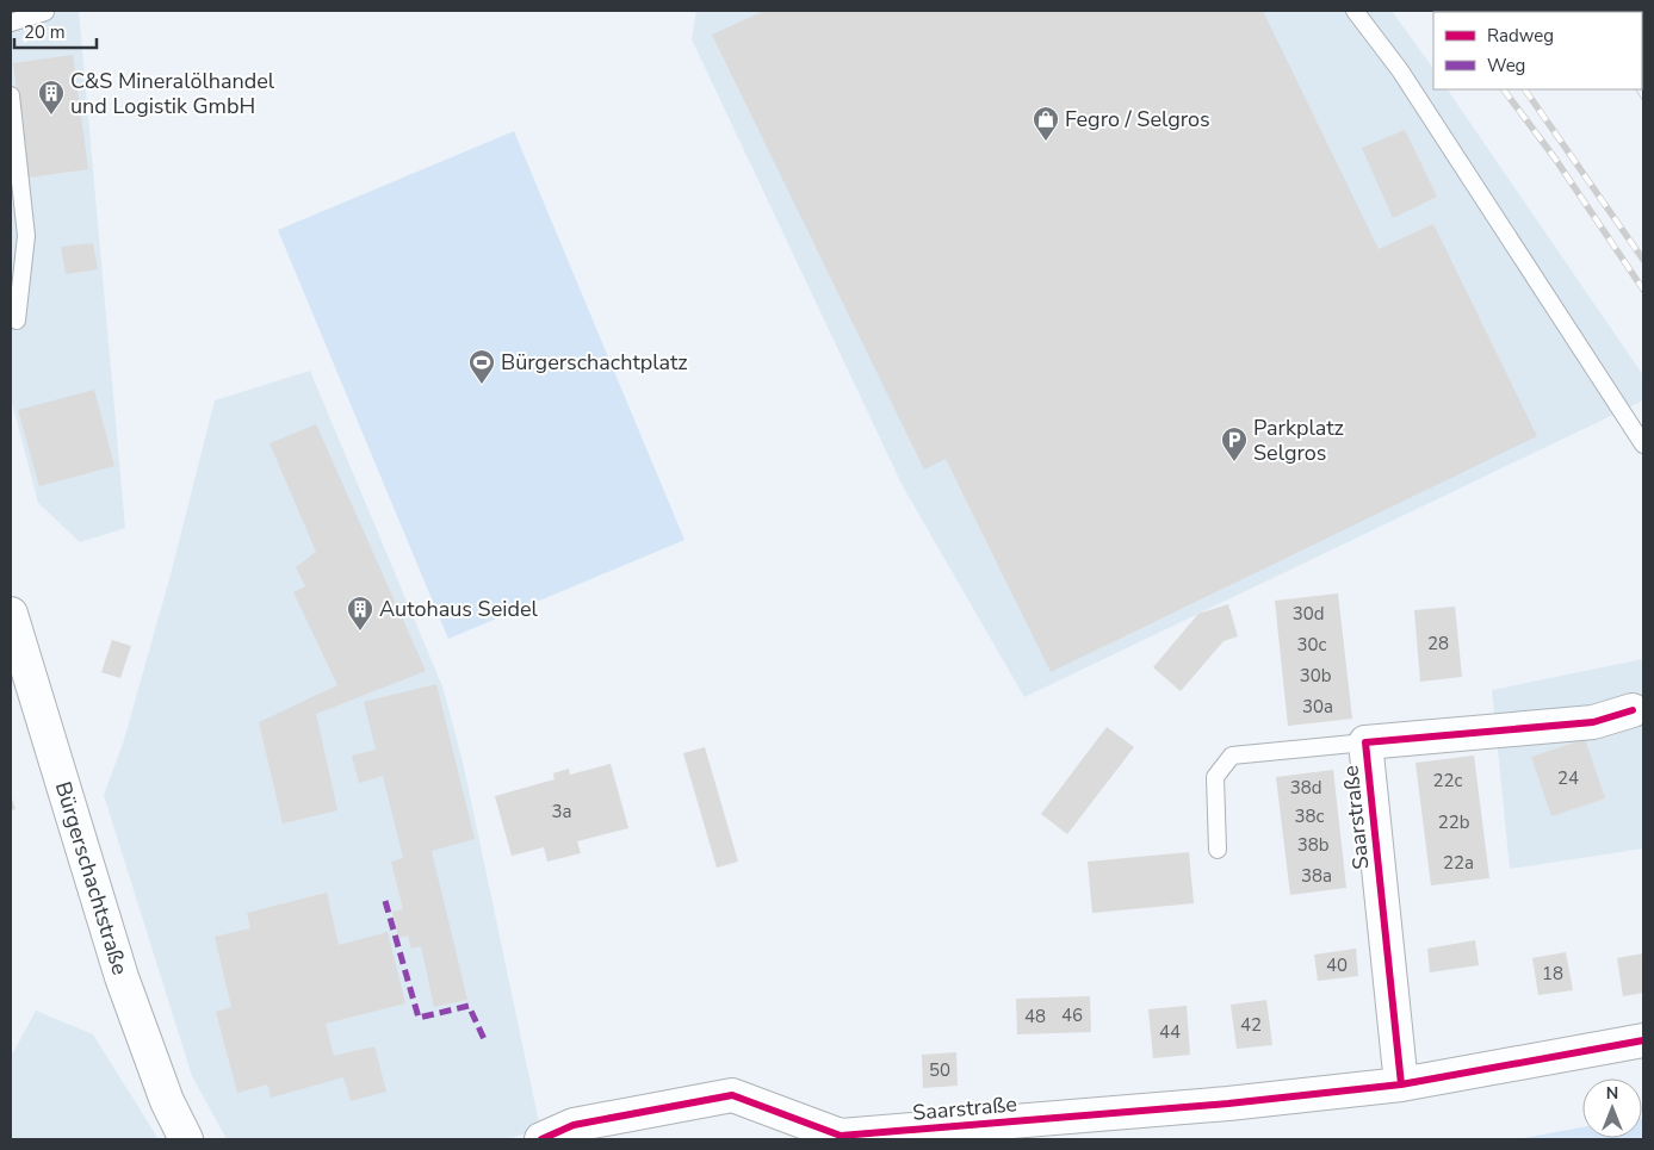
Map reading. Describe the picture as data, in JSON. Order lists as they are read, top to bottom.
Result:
{
  "streets": {
    "street": ["Saarstraße", "Bürgerschachtstraße"]
  },
  "places": {
    "building": ["C&S Mineralölhandel und Logistik GmbH", "Autohaus Seidel"],
    "shop": ["Fegro / Selgros"],
    "sports": ["Bürgerschachtplatz"],
    "parking": ["Parkplatz Selgros"]
  },
  "house_numbers": [
    "30d",
    "28",
    "30c",
    "30b",
    "30a",
    "24",
    "22c",
    "38d",
    "3a",
    "38c",
    "22b",
    "38b",
    "22a",
    "38a",
    "40",
    "18",
    "46",
    "48",
    "42",
    "44",
    "50"
  ],
  "legend": ["Radweg", "Weg"],
  "scale_bar": "20 m",
  "north": "top"
}
